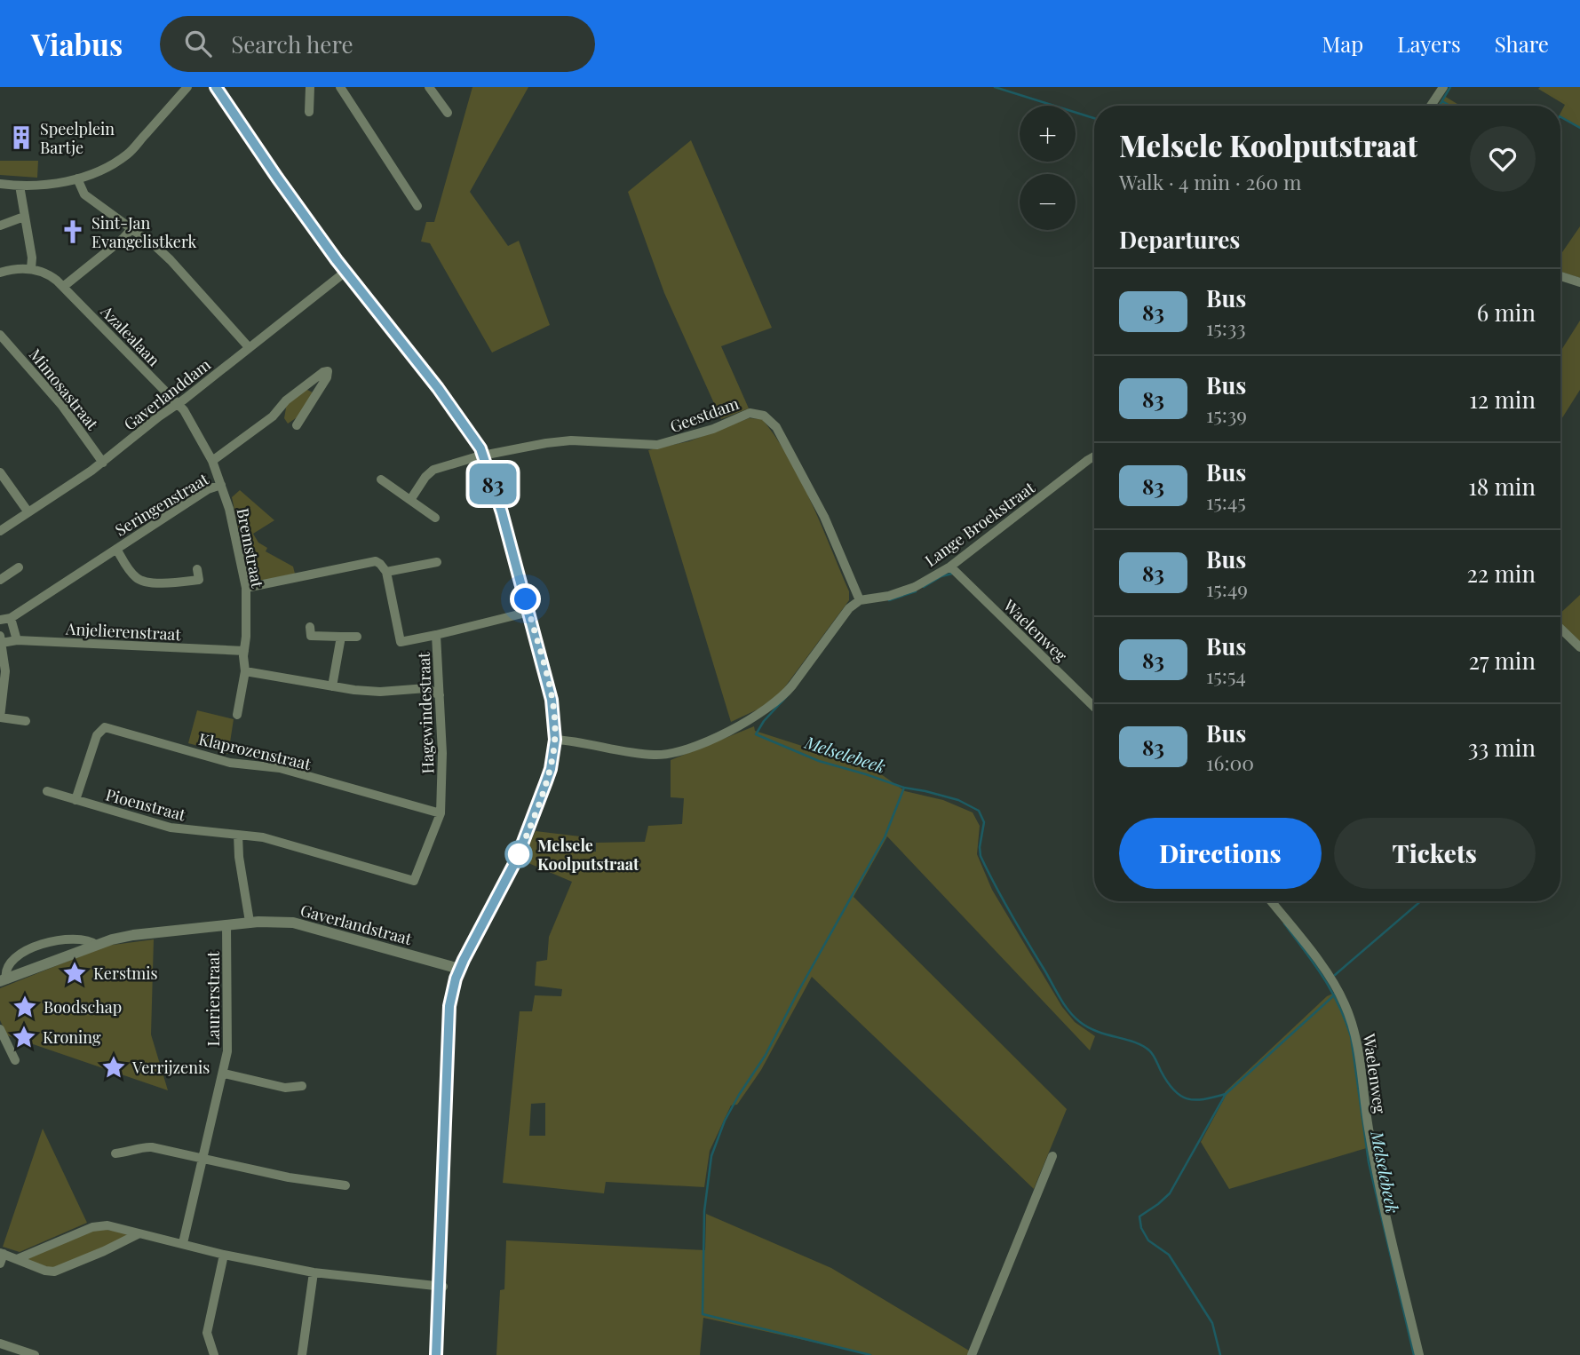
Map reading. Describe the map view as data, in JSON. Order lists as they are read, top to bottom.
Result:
{
  "streets": {
    "street": [
      "Azalealaan",
      "Mimosastraat",
      "Gaverlanddam",
      "Geestdam",
      "Seringenstraat",
      "Lange Broekstraat",
      "Bremstraat",
      "Waelenweg",
      "Anjelierenstraat",
      "Hagewindestraat",
      "Klaprozenstraat",
      "Pioenstraat",
      "Gaverlandstraat",
      "Laurierstraat"
    ]
  },
  "crossings": [
    ["Azalealaan", "Gaverlanddam"],
    ["Azalealaan", "Bremstraat"],
    ["Mimosastraat", "Gaverlanddam"],
    ["Gaverlanddam", "Bremstraat"],
    ["Geestdam", "Lange Broekstraat"],
    ["Seringenstraat", "Bremstraat"],
    ["Lange Broekstraat", "Waelenweg"],
    ["Bremstraat", "Anjelierenstraat"],
    ["Hagewindestraat", "Klaprozenstraat"],
    ["Hagewindestraat", "Pioenstraat"],
    ["Klaprozenstraat", "Pioenstraat"],
    ["Gaverlandstraat", "Laurierstraat"]
  ],
  "water": ["Melselebeek"],
  "places": {
    "building": ["Speelplein Bartje"],
    "church": ["Sint-Jan Evangelistkerk"],
    "other": ["Melsele Koolputstraat"],
    "place": [
      "Kerstmis",
      "Boodschap",
      "Kroning",
      "Verrijzenis"
    ]
  },
  "lines": ["bus line 83"],
  "page": {
    "header": "Viabus",
    "search": "Search here",
    "nav": ["Map", "Layers", "Share"],
    "on_map": "83",
    "map_buttons": ["+", "−"],
    "heading": [
      ["Melsele Koolputstraat", "Walk · 4 min · 260 m"],
      "Departures"
    ],
    "list": [
      {
        "mark": "83",
        "name": "Bus",
        "note": "15:33",
        "value": "6 min"
      },
      {
        "mark": "83",
        "name": "Bus",
        "note": "15:39",
        "value": "12 min"
      },
      {
        "mark": "83",
        "name": "Bus",
        "note": "15:45",
        "value": "18 min"
      },
      {
        "mark": "83",
        "name": "Bus",
        "note": "15:49",
        "value": "22 min"
      },
      {
        "mark": "83",
        "name": "Bus",
        "note": "15:54",
        "value": "27 min"
      },
      {
        "mark": "83",
        "name": "Bus",
        "note": "16:00",
        "value": "33 min"
      }
    ],
    "buttons": ["Directions", "Tickets"]
  }
}
